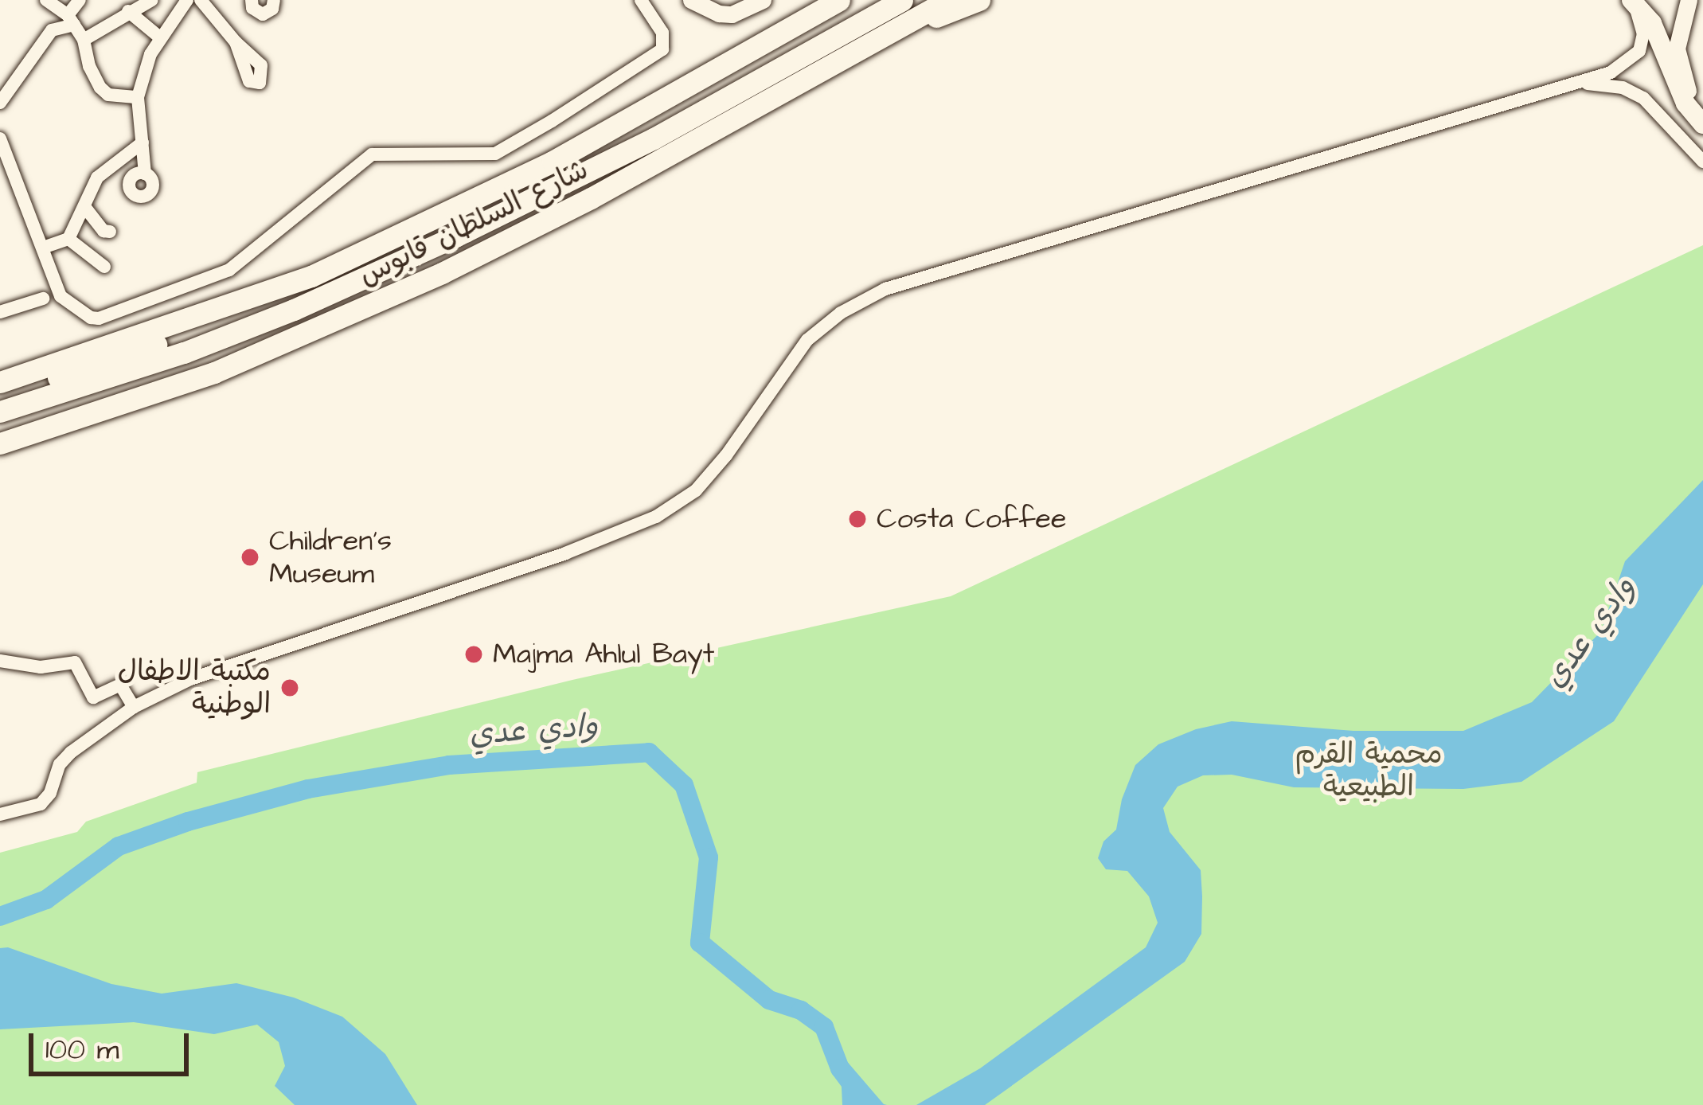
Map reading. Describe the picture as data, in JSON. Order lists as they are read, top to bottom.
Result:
{
  "streets": {
    "highway": ["شارع السلطان قابوس"]
  },
  "water": ["وادي عدي"],
  "parks": ["محمية القرم الطبيعية"],
  "places": [
    "Costa Coffee",
    "Children's Museum",
    "Majma Ahlul Bayt",
    "مكتبة الاطفال الوطنية"
  ],
  "scale_bar": "100 m"
}
